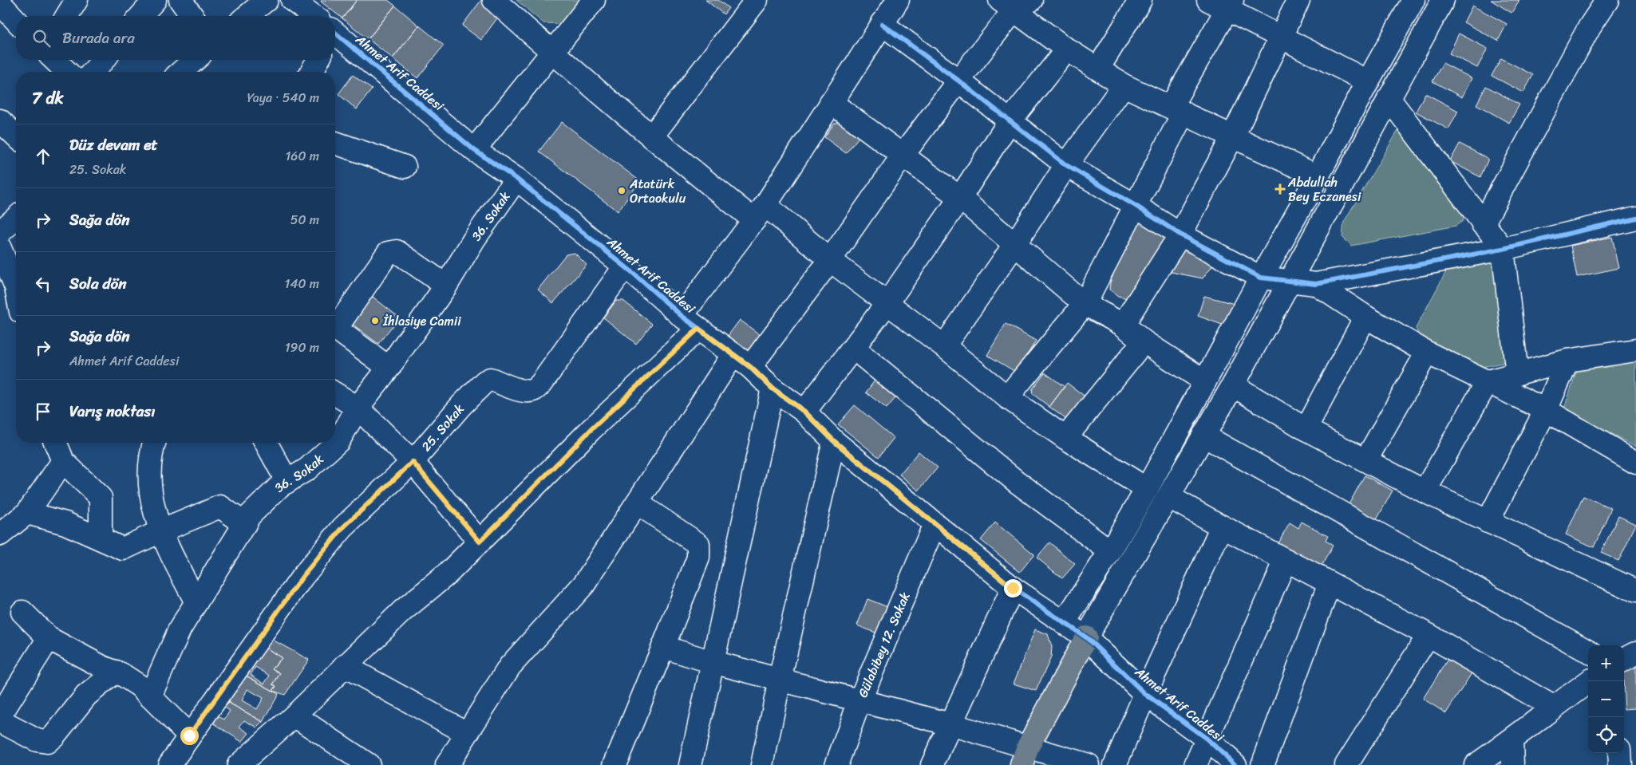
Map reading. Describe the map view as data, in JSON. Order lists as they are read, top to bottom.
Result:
{
  "streets": {
    "street": [
      "Ahmet Arif Caddesi",
      "36. Sokak",
      "25. Sokak",
      "Gülabibey 12. Sokak"
    ]
  },
  "crossings": [
    ["Ahmet Arif Caddesi", "36. Sokak"],
    ["Ahmet Arif Caddesi", "25. Sokak"],
    ["Ahmet Arif Caddesi", "Gülabibey 12. Sokak"]
  ],
  "places": {
    "health": ["Abdullah Bey Eczanesi"],
    "other": ["Atatürk Ortaokulu", "İhlasiye Camii"]
  },
  "page": {
    "search": "Burada ara",
    "heading": ["7 dk", "Yaya · 540 m"],
    "list": [
      ["Düz devam et", "25. Sokak", "160 m"],
      ["Sağa dön", "50 m"],
      ["Sola dön", "140 m"],
      ["Sağa dön", "Ahmet Arif Caddesi", "190 m"],
      "Varış noktası"
    ],
    "map_buttons": ["+", "−"]
  }
}
